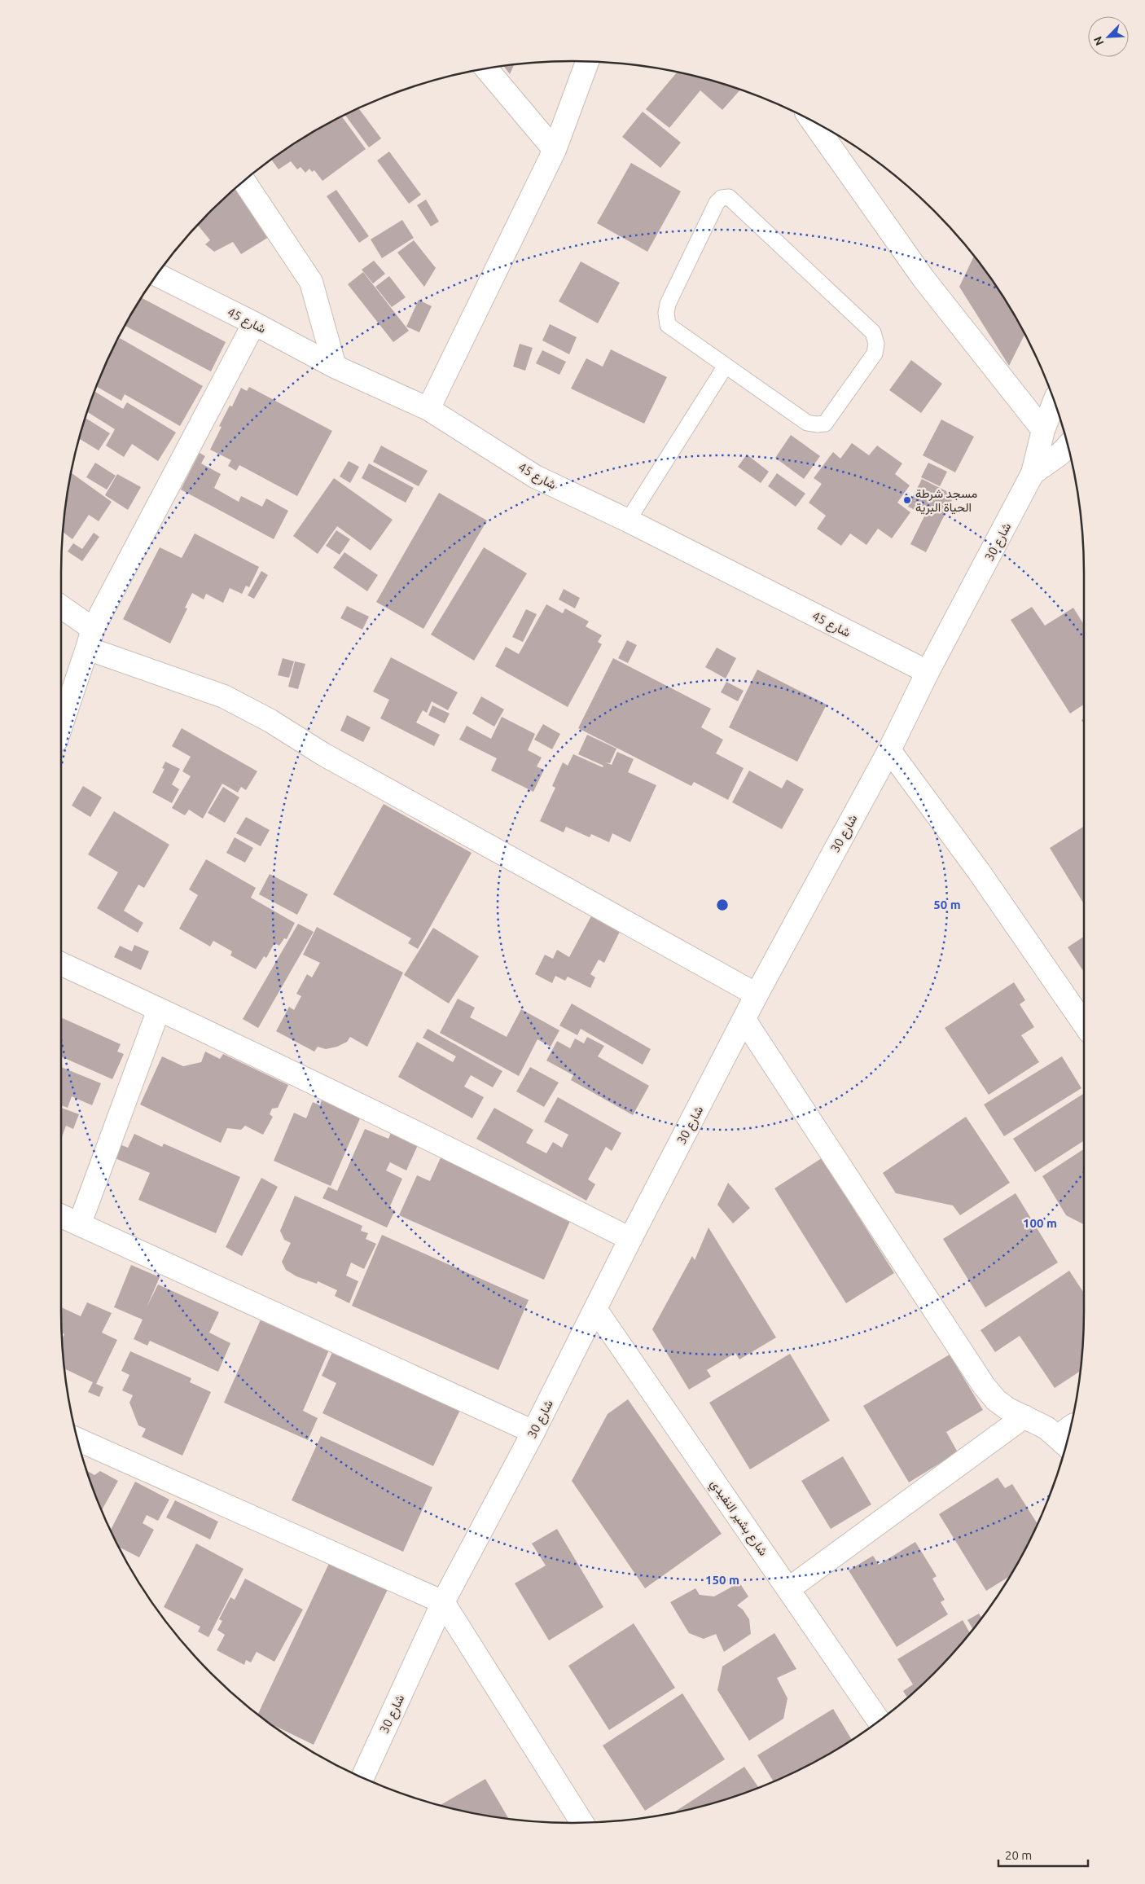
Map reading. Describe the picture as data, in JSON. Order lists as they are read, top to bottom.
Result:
{
  "streets": {
    "street": ["شارع 45", "شارع 30", "شارع بشير النفيدي"]
  },
  "crossings": [
    ["شارع 45", "شارع 30"],
    ["شارع 30", "شارع بشير النفيدي"]
  ],
  "places": ["مسجد شرطة الحياة البرية"],
  "scale_bar": "20 m",
  "north": "bottom left",
  "rings": ["50 m", "100 m", "150 m"]
}
